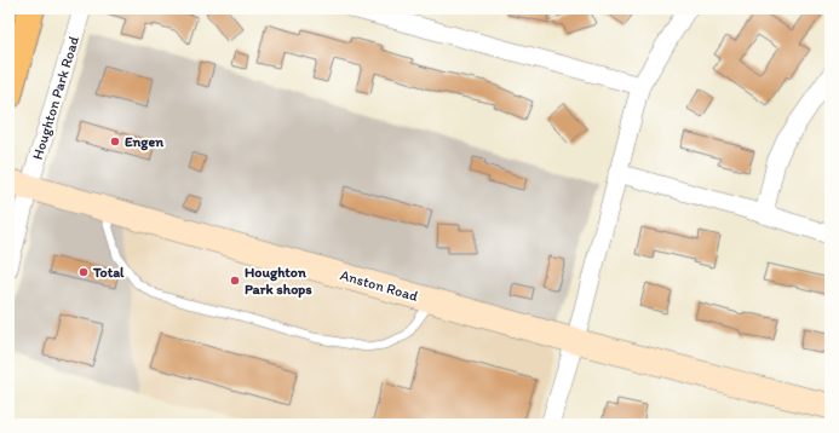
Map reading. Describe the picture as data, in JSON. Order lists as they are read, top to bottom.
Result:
{
  "streets": {
    "main road": ["Anston Road"],
    "street": ["Houghton Park Road"]
  },
  "crossings": [
    ["Houghton Park Road", "Anston Road"]
  ],
  "places": ["Engen", "Total", "Houghton Park shops"]
}
